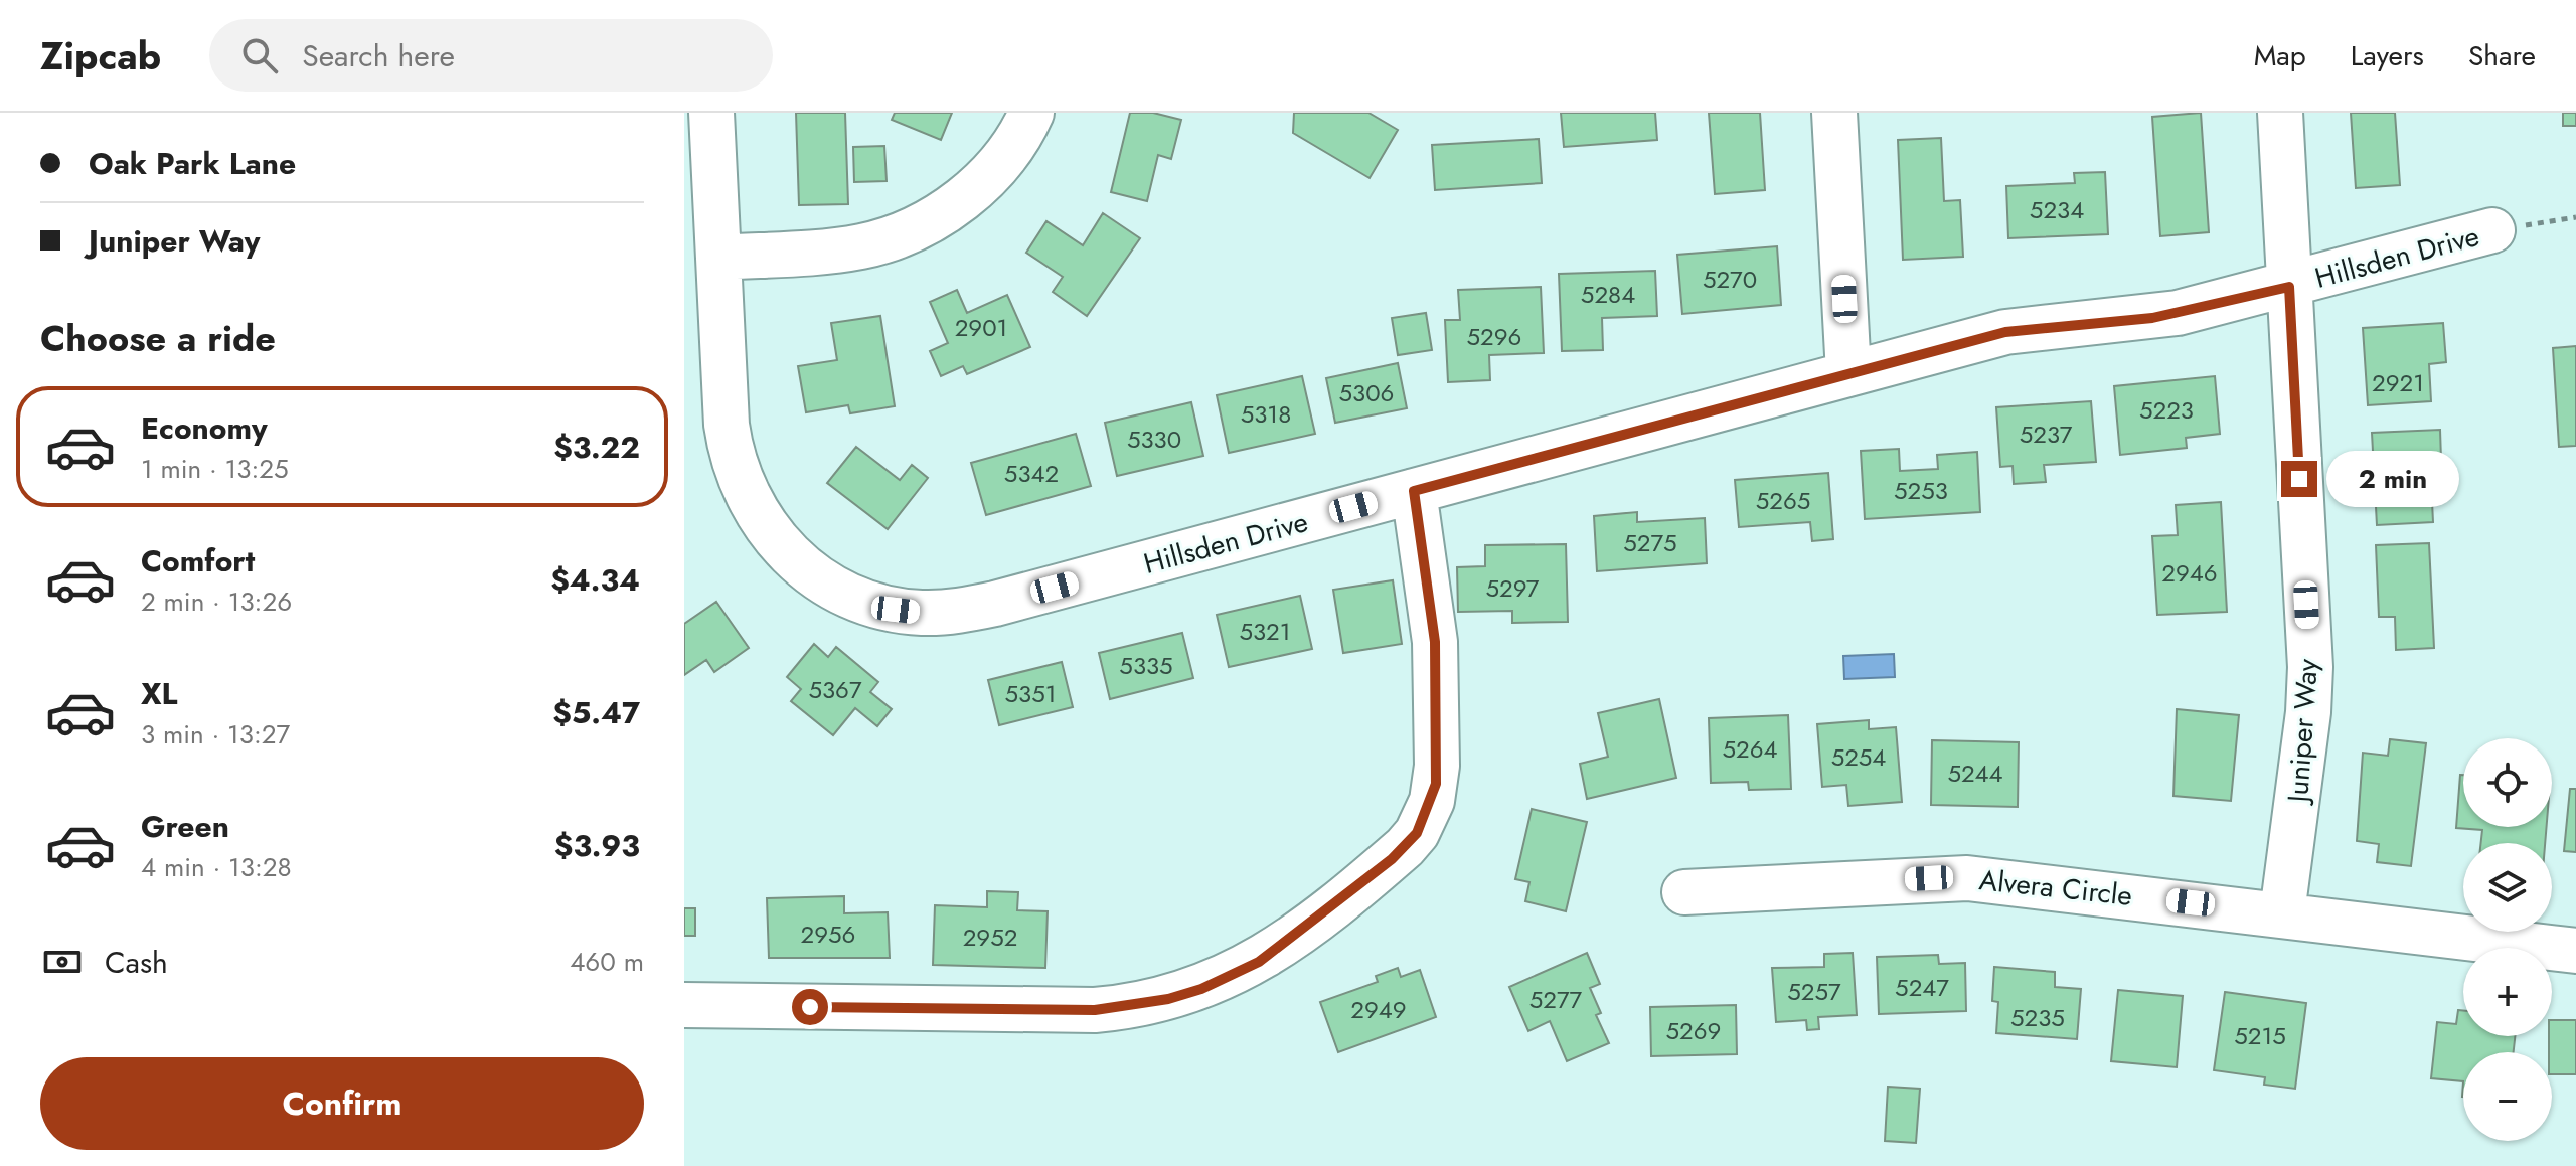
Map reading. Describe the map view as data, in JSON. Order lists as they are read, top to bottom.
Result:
{
  "streets": {
    "street": ["Hillsden Drive", "Juniper Way", "Alvera Circle"]
  },
  "crossings": [
    ["Hillsden Drive", "Juniper Way"],
    ["Juniper Way", "Alvera Circle"]
  ],
  "house_numbers": [
    "5234",
    "5270",
    "5284",
    "2901",
    "5296",
    "2921",
    "5306",
    "5223",
    "5318",
    "5237",
    "5330",
    "5342",
    "5253",
    "5265",
    "5275",
    "2946",
    "5297",
    "5321",
    "5335",
    "5367",
    "5351",
    "5264",
    "5254",
    "5244",
    "2956",
    "2952",
    "5247",
    "5257",
    "5277",
    "2949",
    "5235",
    "5269",
    "5215"
  ],
  "page": {
    "header": "Zipcab",
    "search": "Search here",
    "nav": ["Map", "Layers", "Share"],
    "banner": ["Oak Park Lane", "Juniper Way"],
    "heading": "Choose a ride",
    "list": [
      {
        "name": "Economy",
        "note": "1 min · 13:25",
        "value": "$3.22"
      },
      {
        "name": "Comfort",
        "note": "2 min · 13:26",
        "value": "$4.34"
      },
      {
        "name": "XL",
        "note": "3 min · 13:27",
        "value": "$5.47"
      },
      {
        "name": "Green",
        "note": "4 min · 13:28",
        "value": "$3.93"
      }
    ],
    "bubble": "2 min",
    "map_buttons": ["+", "−"],
    "pay": ["Cash", "460 m"],
    "buttons": "Confirm"
  }
}
